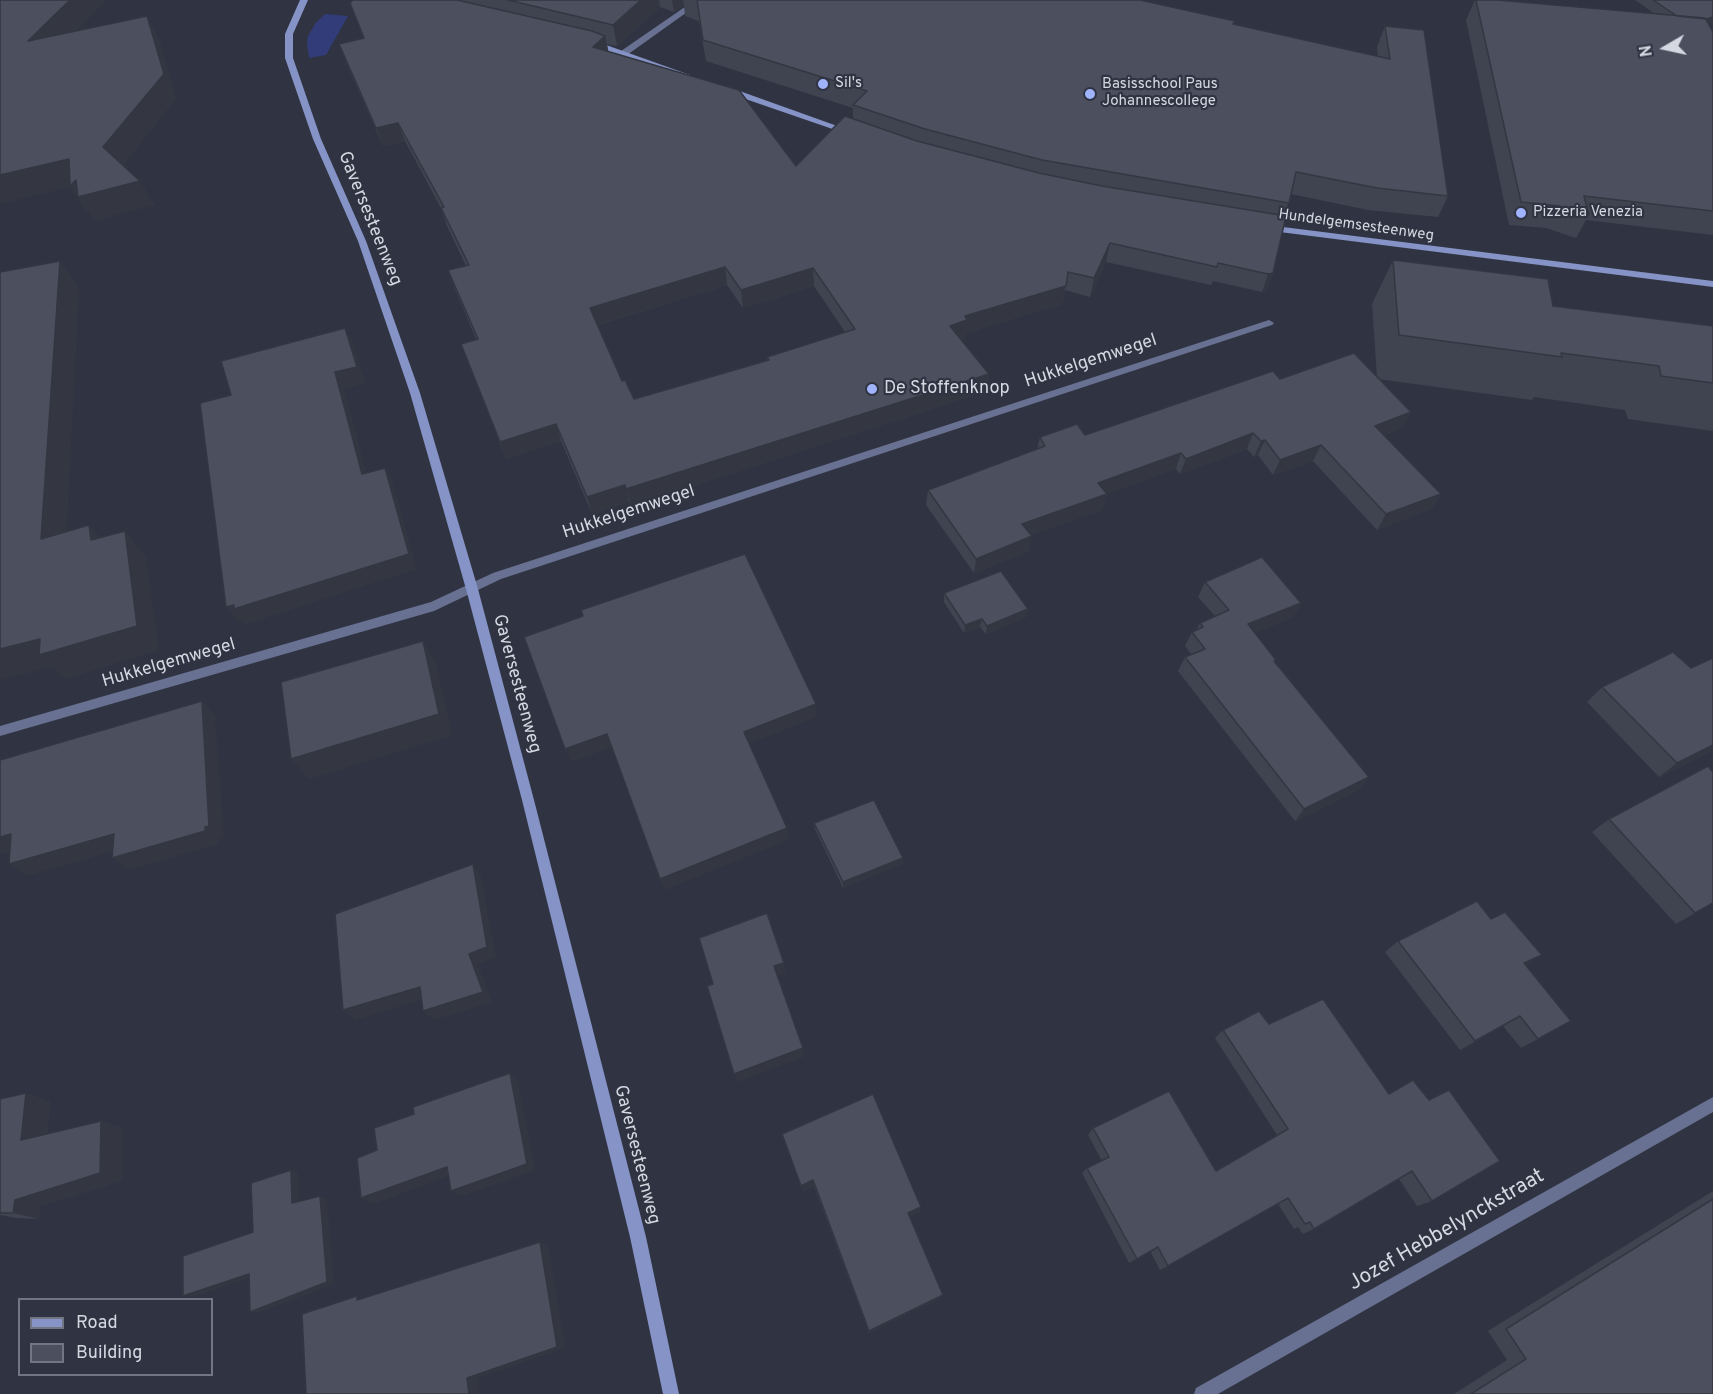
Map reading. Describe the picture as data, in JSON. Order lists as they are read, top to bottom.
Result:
{
  "streets": {
    "street": [
      "Gaversesteenweg",
      "Hundelgemsesteenweg",
      "Hukkelgemwegel",
      "Jozef Hebbelynckstraat"
    ]
  },
  "crossings": [
    ["Gaversesteenweg", "Hukkelgemwegel"]
  ],
  "places": [
    "Sil's",
    "Basisschool Paus Johannescollege",
    "Pizzeria Venezia",
    "De Stoffenknop"
  ],
  "legend": ["Road", "Building"],
  "north": "left"
}
